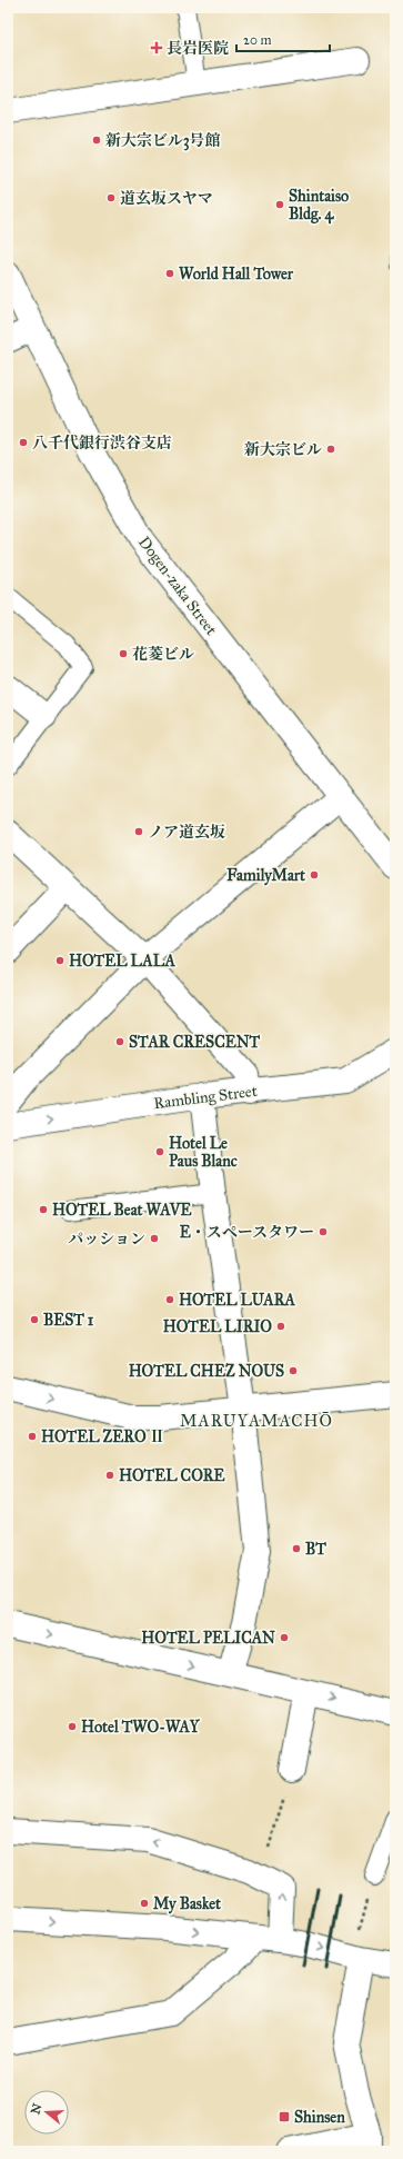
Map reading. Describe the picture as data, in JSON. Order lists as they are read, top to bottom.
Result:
{
  "streets": {
    "street": ["Dogen-zaka Street", "Rambling Street"]
  },
  "one_way": ["Rambling Street"],
  "districts": ["MARUYAMACHŌ"],
  "places": {
    "health": ["長岩医院"],
    "other": [
      "新大宗ビル3号館",
      "道玄坂スヤマ",
      "Shintaiso Bldg. 4",
      "World Hall Tower",
      "八千代銀行渋谷支店",
      "新大宗ビル",
      "花菱ビル",
      "ノア道玄坂",
      "FamilyMart",
      "HOTEL LALA",
      "STAR CRESCENT",
      "Hotel Le Paus Blanc",
      "HOTEL Beat WAVE",
      "E・スペースタワー",
      "パッション",
      "HOTEL LUARA",
      "BEST 1",
      "HOTEL LIRIO",
      "HOTEL CHEZ NOUS",
      "HOTEL ZERO Ⅱ",
      "HOTEL CORE",
      "BT",
      "HOTEL PELICAN",
      "Hotel TWO-WAY",
      "My Basket"
    ],
    "transit": ["Shinsen"]
  },
  "scale_bar": "20 m",
  "north": "left"
}
